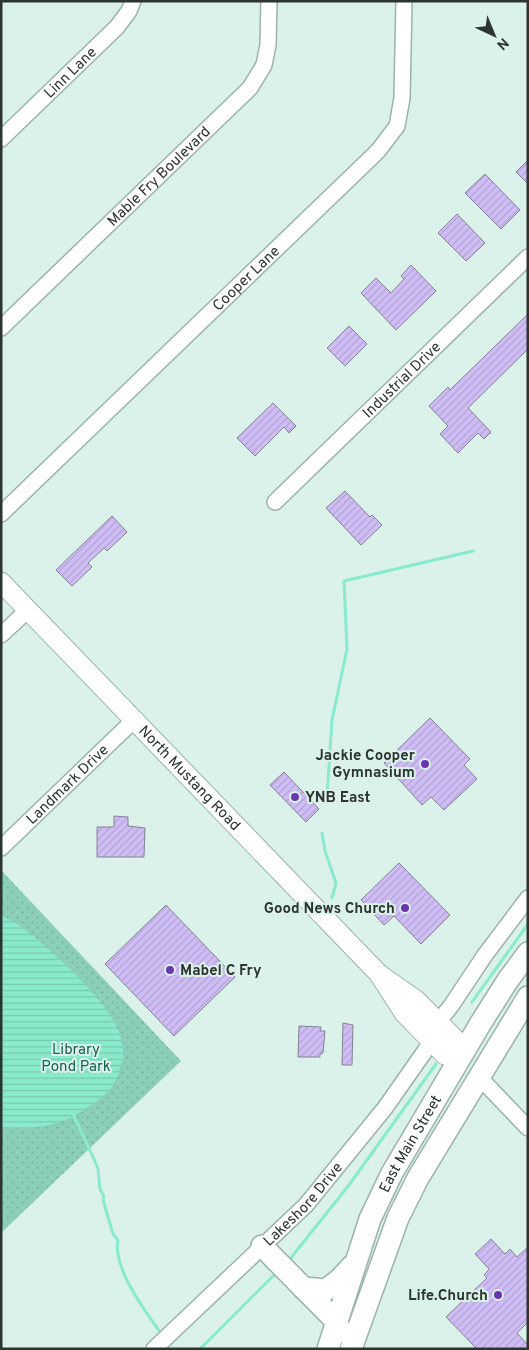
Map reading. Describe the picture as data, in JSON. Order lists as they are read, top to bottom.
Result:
{
  "streets": {
    "highway": ["East Main Street"],
    "main road": ["North Mustang Road"],
    "street": [
      "Linn Lane",
      "Mable Fry Boulevard",
      "Cooper Lane",
      "Industrial Drive",
      "Landmark Drive",
      "Lakeshore Drive"
    ]
  },
  "crossings": [
    ["North Mustang Road", "Landmark Drive"],
    ["North Mustang Road", "East Main Street"],
    ["North Mustang Road", "Lakeshore Drive"]
  ],
  "parks": ["Library Pond Park"],
  "places": [
    "Jackie Cooper Gymnasium",
    "YNB East",
    "Good News Church",
    "Mabel C Fry",
    "Life.Church"
  ],
  "north": "bottom right"
}
